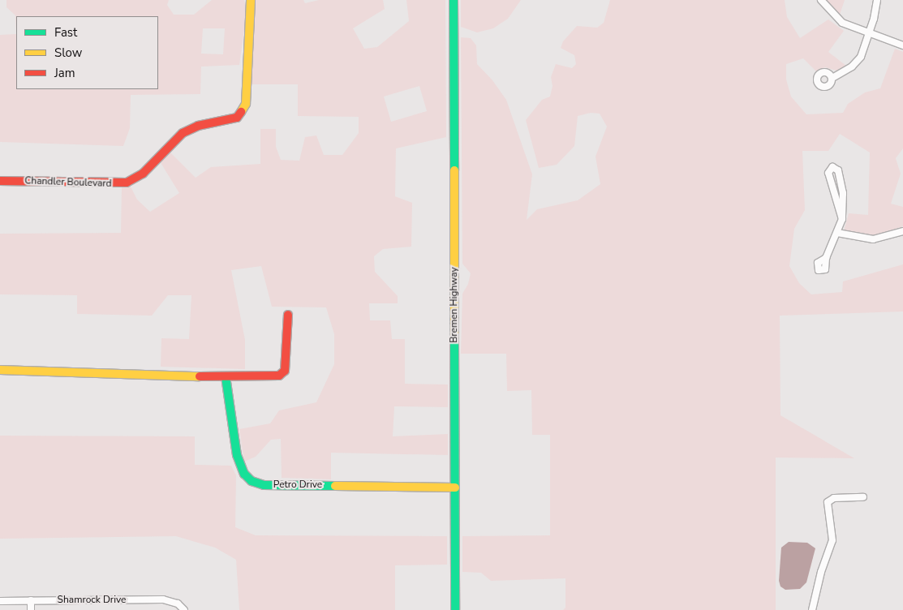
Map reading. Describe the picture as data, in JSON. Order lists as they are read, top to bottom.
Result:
{
  "streets": {
    "street": [
      "Chandler Boulevard",
      "Bremen Highway",
      "Petro Drive",
      "Shamrock Drive"
    ]
  },
  "crossings": [
    ["Bremen Highway", "Petro Drive"]
  ],
  "legend": ["Fast", "Slow", "Jam"]
}
